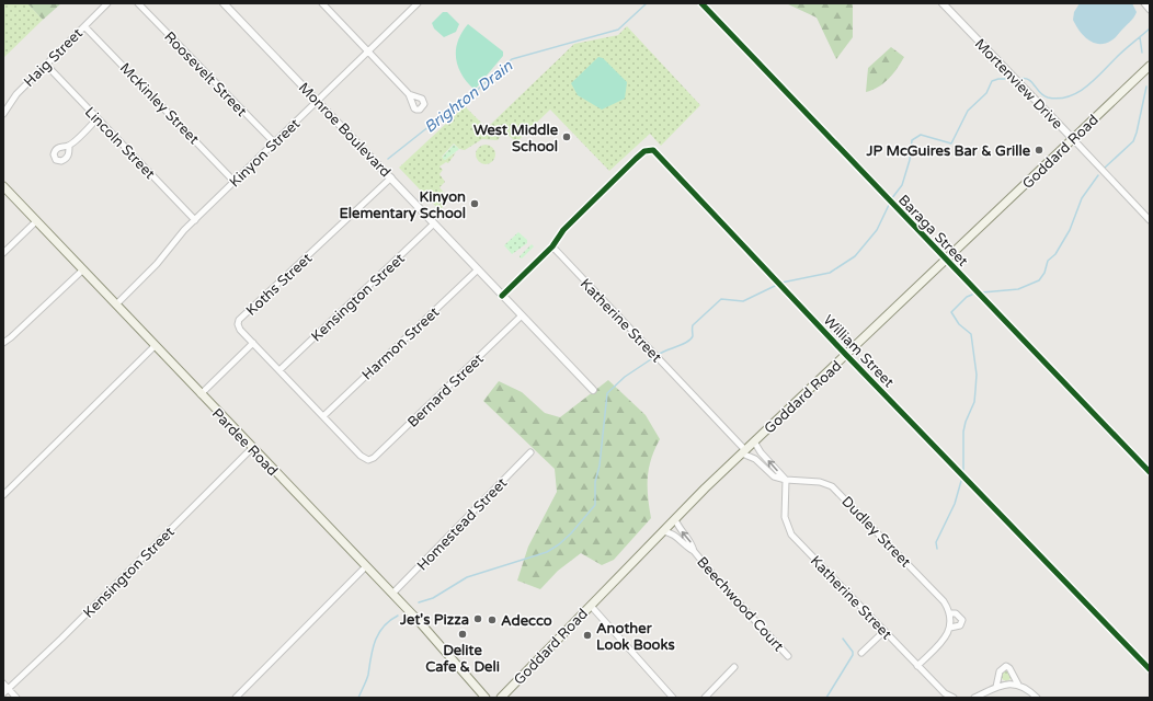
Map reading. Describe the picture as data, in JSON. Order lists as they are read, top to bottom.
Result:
{
  "streets": {
    "main road": ["Goddard Road", "Pardee Road"],
    "street": [
      "Haig Street",
      "Roosevelt Street",
      "Mortenview Drive",
      "McKinley Street",
      "Monroe Boulevard",
      "Lincoln Street",
      "Kinyon Street",
      "Baraga Street",
      "Koths Street",
      "Kensington Street",
      "Katherine Street",
      "Harmon Street",
      "William Street",
      "Bernard Street",
      "Homestead Street",
      "Dudley Street",
      "Beechwood Court"
    ]
  },
  "crossings": [
    ["Haig Street", "McKinley Street"],
    ["Haig Street", "Lincoln Street"],
    ["Roosevelt Street", "Kinyon Street"],
    ["Mortenview Drive", "Goddard Road"],
    ["McKinley Street", "Kinyon Street"],
    ["Monroe Boulevard", "Kinyon Street"],
    ["Monroe Boulevard", "Koths Street"],
    ["Monroe Boulevard", "Kensington Street"],
    ["Monroe Boulevard", "Harmon Street"],
    ["Monroe Boulevard", "Bernard Street"],
    ["Lincoln Street", "Kinyon Street"],
    ["Goddard Road", "Baraga Street"],
    ["Goddard Road", "Katherine Street"],
    ["Goddard Road", "William Street"],
    ["Goddard Road", "Beechwood Court"],
    ["Kinyon Street", "Pardee Road"],
    ["Kensington Street", "Pardee Road"],
    ["Katherine Street", "William Street"],
    ["Katherine Street", "Dudley Street"],
    ["Harmon Street", "Bernard Street"],
    ["Pardee Road", "Homestead Street"]
  ],
  "water": ["Brighton Drain"],
  "places": [
    "West Middle School",
    "JP McGuires Bar & Grille",
    "Kinyon Elementary School",
    "Jet's Pizza",
    "Adecco",
    "Delite Cafe & Deli",
    "Another Look Books"
  ]
}
